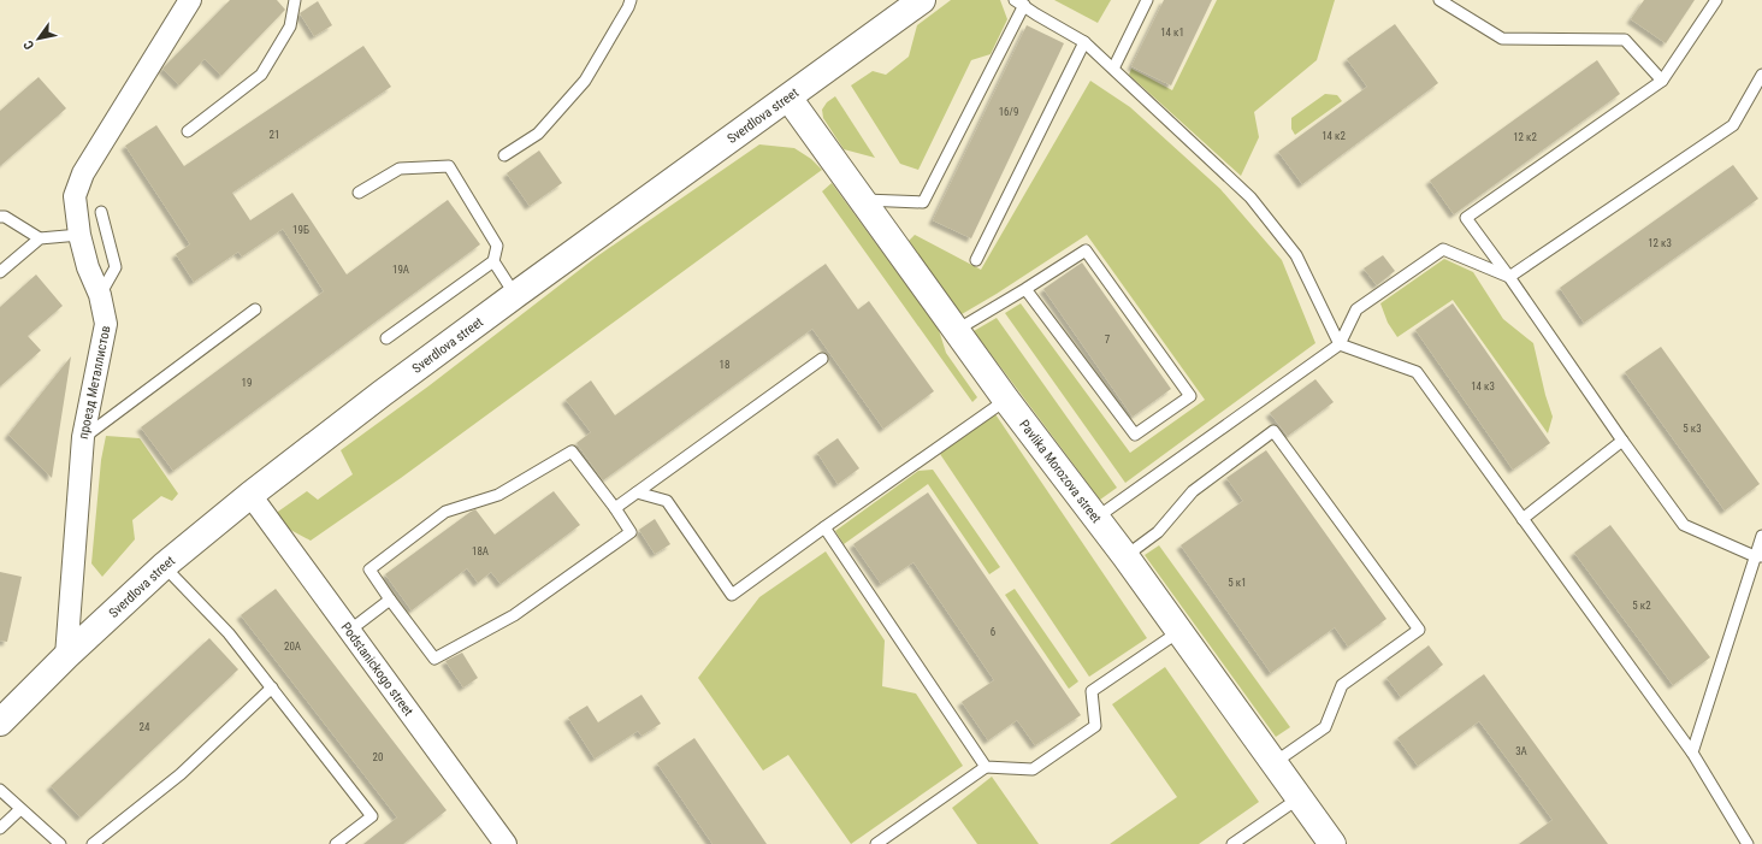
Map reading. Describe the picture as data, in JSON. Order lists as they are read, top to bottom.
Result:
{
  "streets": {
    "street": [
      "Sverdlova street",
      "проезд Металлистов",
      "Pavlika Morozova street",
      "Podstanickogo street"
    ]
  },
  "crossings": [
    ["Sverdlova street", "проезд Металлистов"],
    ["Sverdlova street", "Pavlika Morozova street"],
    ["Sverdlova street", "Podstanickogo street"]
  ],
  "house_numbers": [
    "14 к1",
    "16/9",
    "21",
    "14 к2",
    "12 к2",
    "19Б",
    "12 к3",
    "19А",
    "7",
    "18",
    "19",
    "14 к3",
    "5 к3",
    "18А",
    "5 к1",
    "5 к2",
    "6",
    "20А",
    "24",
    "3А",
    "20"
  ],
  "north": "bottom left"
}
